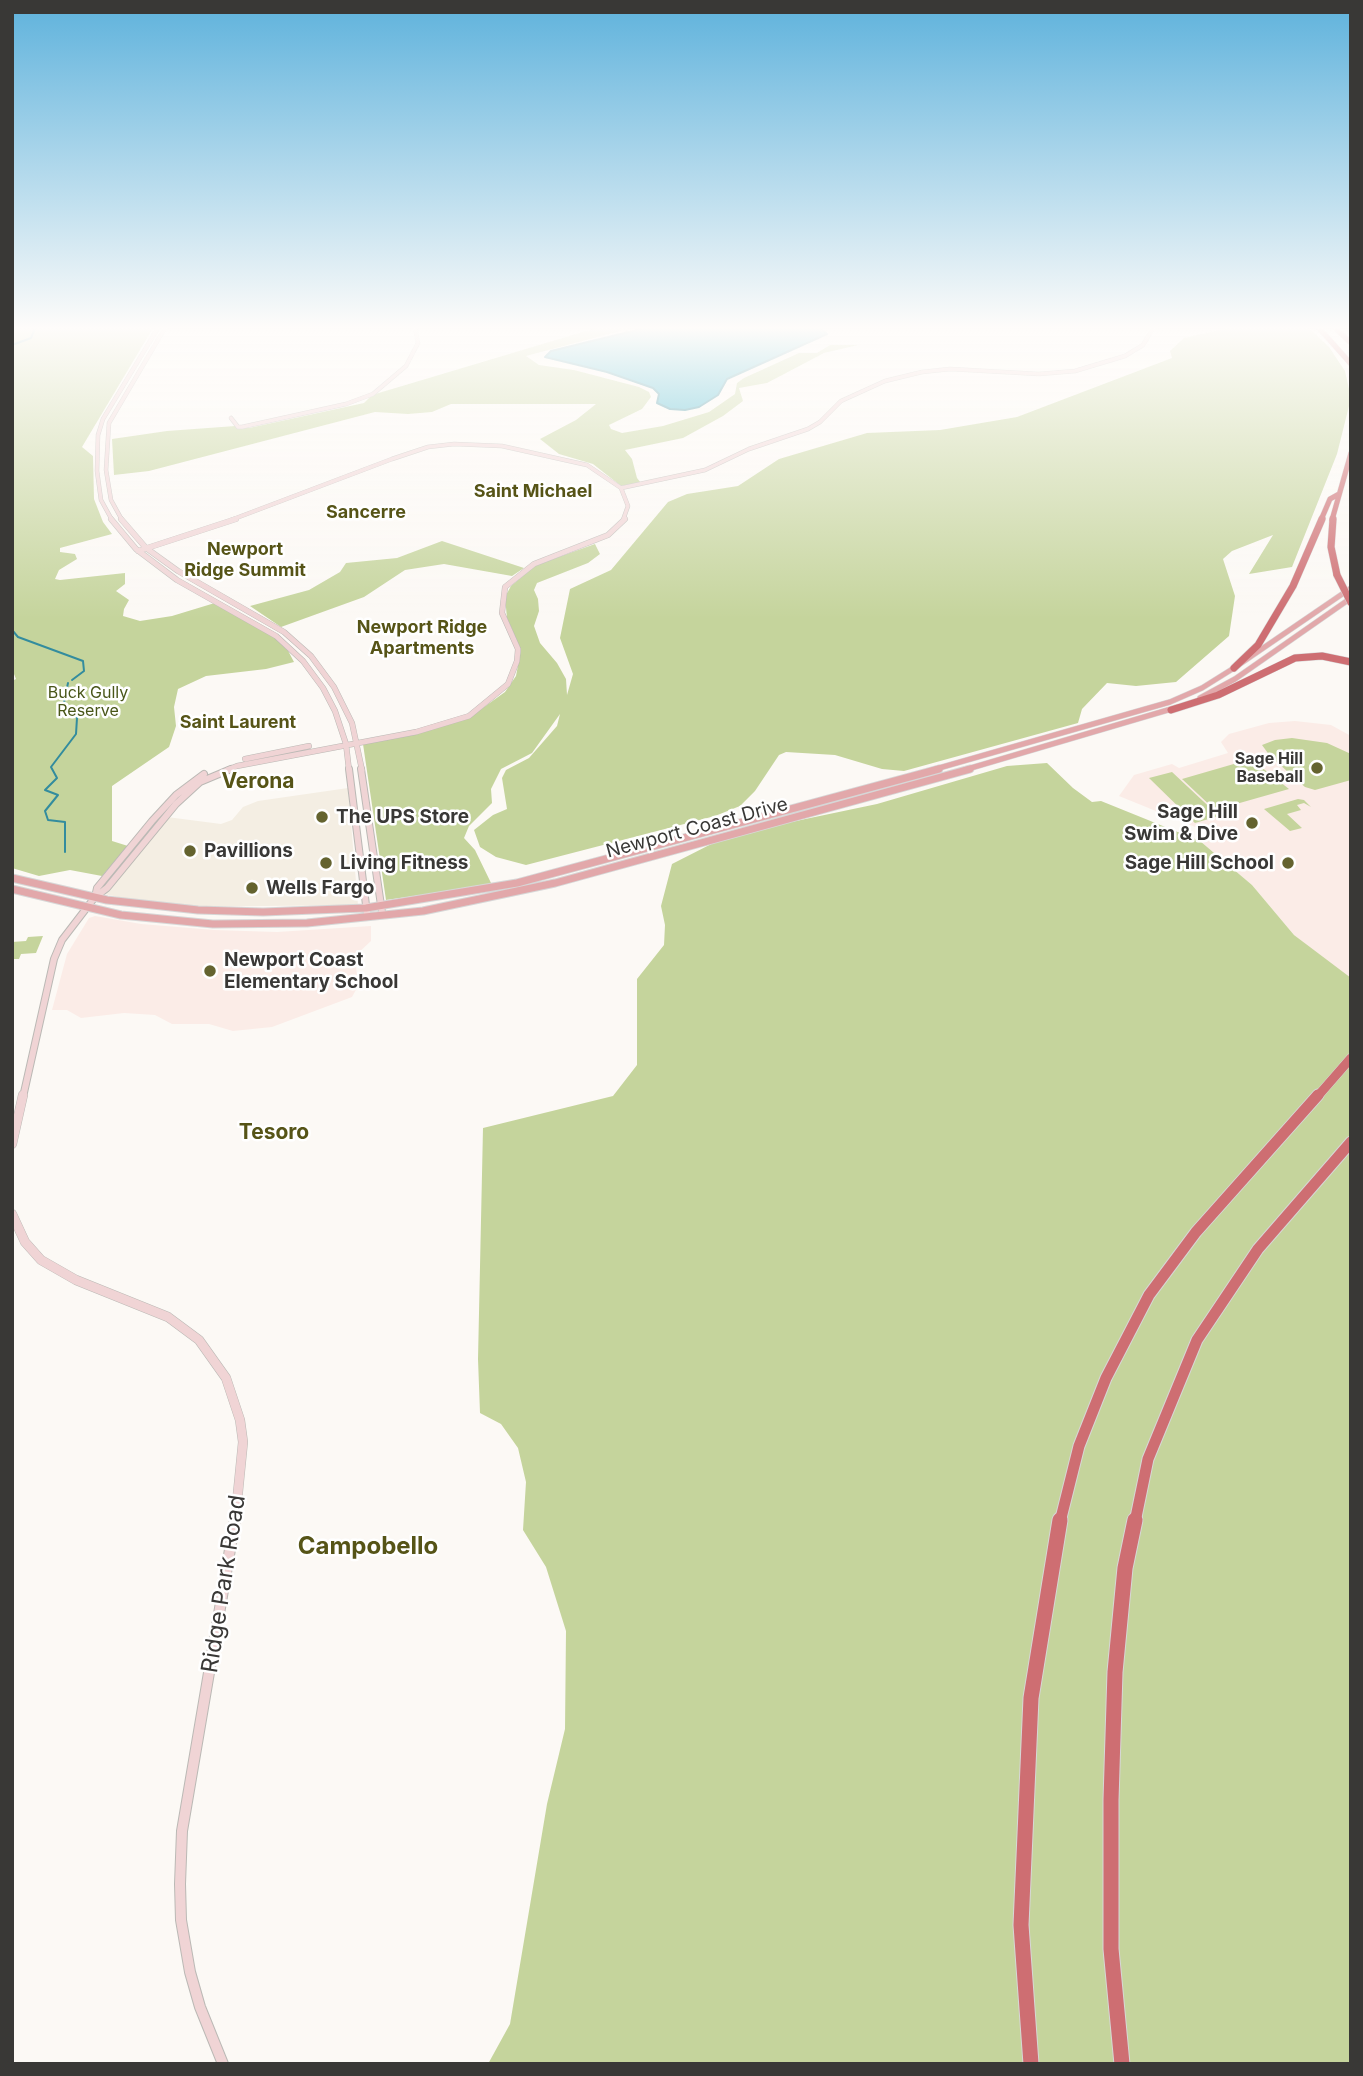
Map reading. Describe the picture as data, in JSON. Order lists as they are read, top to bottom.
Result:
{
  "streets": {
    "main road": ["Newport Coast Drive"],
    "street": ["Ridge Park Road"]
  },
  "districts": [
    "Saint Michael",
    "Sancerre",
    "Newport Ridge Summit",
    "Newport Ridge Apartments",
    "Saint Laurent",
    "Verona",
    "Tesoro",
    "Campobello"
  ],
  "parks": ["Buck Gully Reserve"],
  "places": [
    "Sage Hill Baseball",
    "The UPS Store",
    "Sage Hill Swim & Dive",
    "Pavillions",
    "Living Fitness",
    "Sage Hill School",
    "Wells Fargo",
    "Newport Coast Elementary School"
  ]
}
